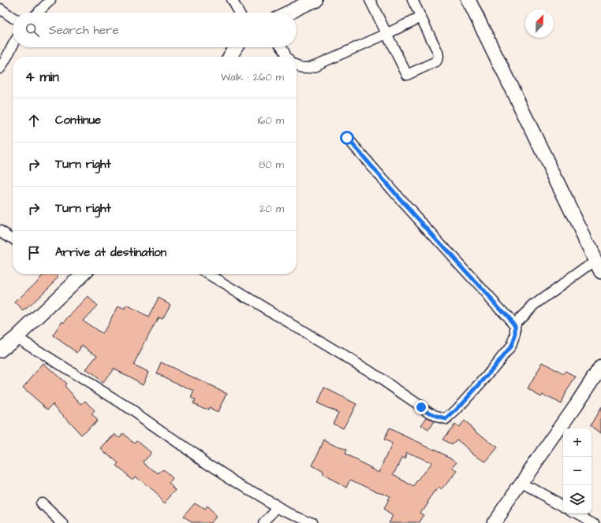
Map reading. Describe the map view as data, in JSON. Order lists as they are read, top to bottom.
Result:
{
  "north": "top right",
  "page": {
    "search": "Search here",
    "heading": ["4 min", "Walk · 260 m"],
    "list": [
      ["Continue", "160 m"],
      ["Turn right", "80 m"],
      ["Turn right", "20 m"],
      "Arrive at destination"
    ],
    "map_buttons": ["+", "−"]
  }
}
